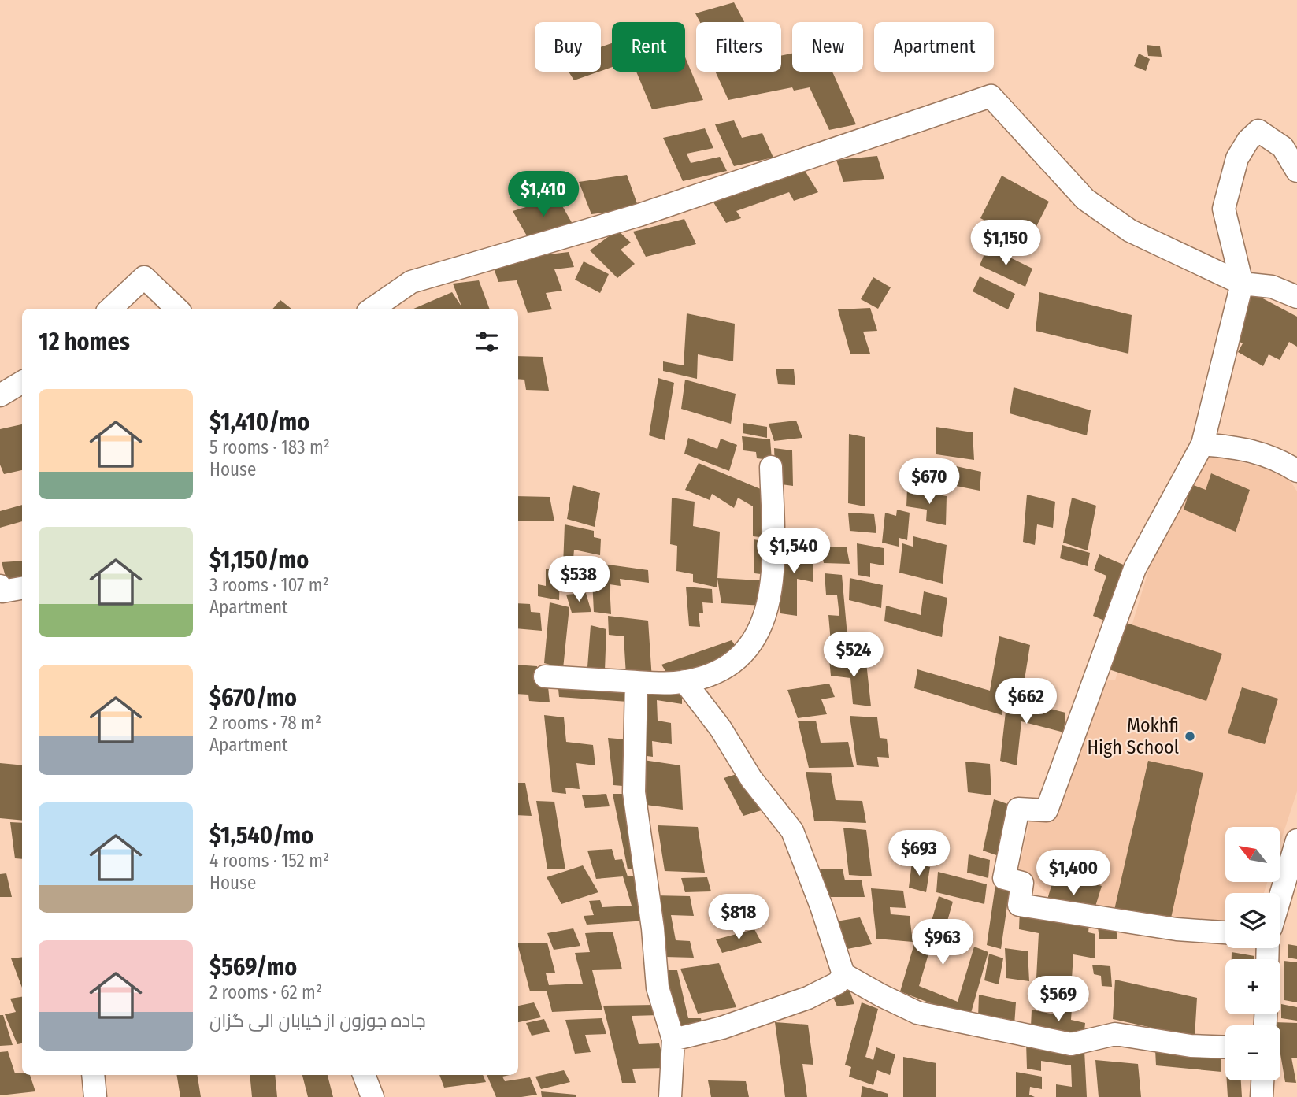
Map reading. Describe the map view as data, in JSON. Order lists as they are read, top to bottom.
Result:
{
  "places": ["Mokhfi High School"],
  "north": "top left",
  "page": {
    "chip": [
      "Buy",
      "Rent",
      "Filters",
      "New",
      "Apartment"
    ],
    "price": [
      "$1,410",
      "$1,150",
      "$670",
      "$1,540",
      "$538",
      "$524",
      "$662",
      "$693",
      "$1,400",
      "$818",
      "$963",
      "$569"
    ],
    "heading": "12 homes",
    "list": [
      {
        "name": "$1,410/mo",
        "note": "5 rooms · 183 m² · House"
      },
      {
        "name": "$1,150/mo",
        "note": "3 rooms · 107 m² · Apartment"
      },
      {
        "name": "$670/mo",
        "note": "2 rooms · 78 m² · Apartment"
      },
      {
        "name": "$1,540/mo",
        "note": "4 rooms · 152 m² · House"
      },
      {
        "name": "$569/mo",
        "note": "2 rooms · 62 m² · جاده جوزون از خیابان الی گزان"
      }
    ],
    "map_buttons": ["+", "−"]
  }
}
